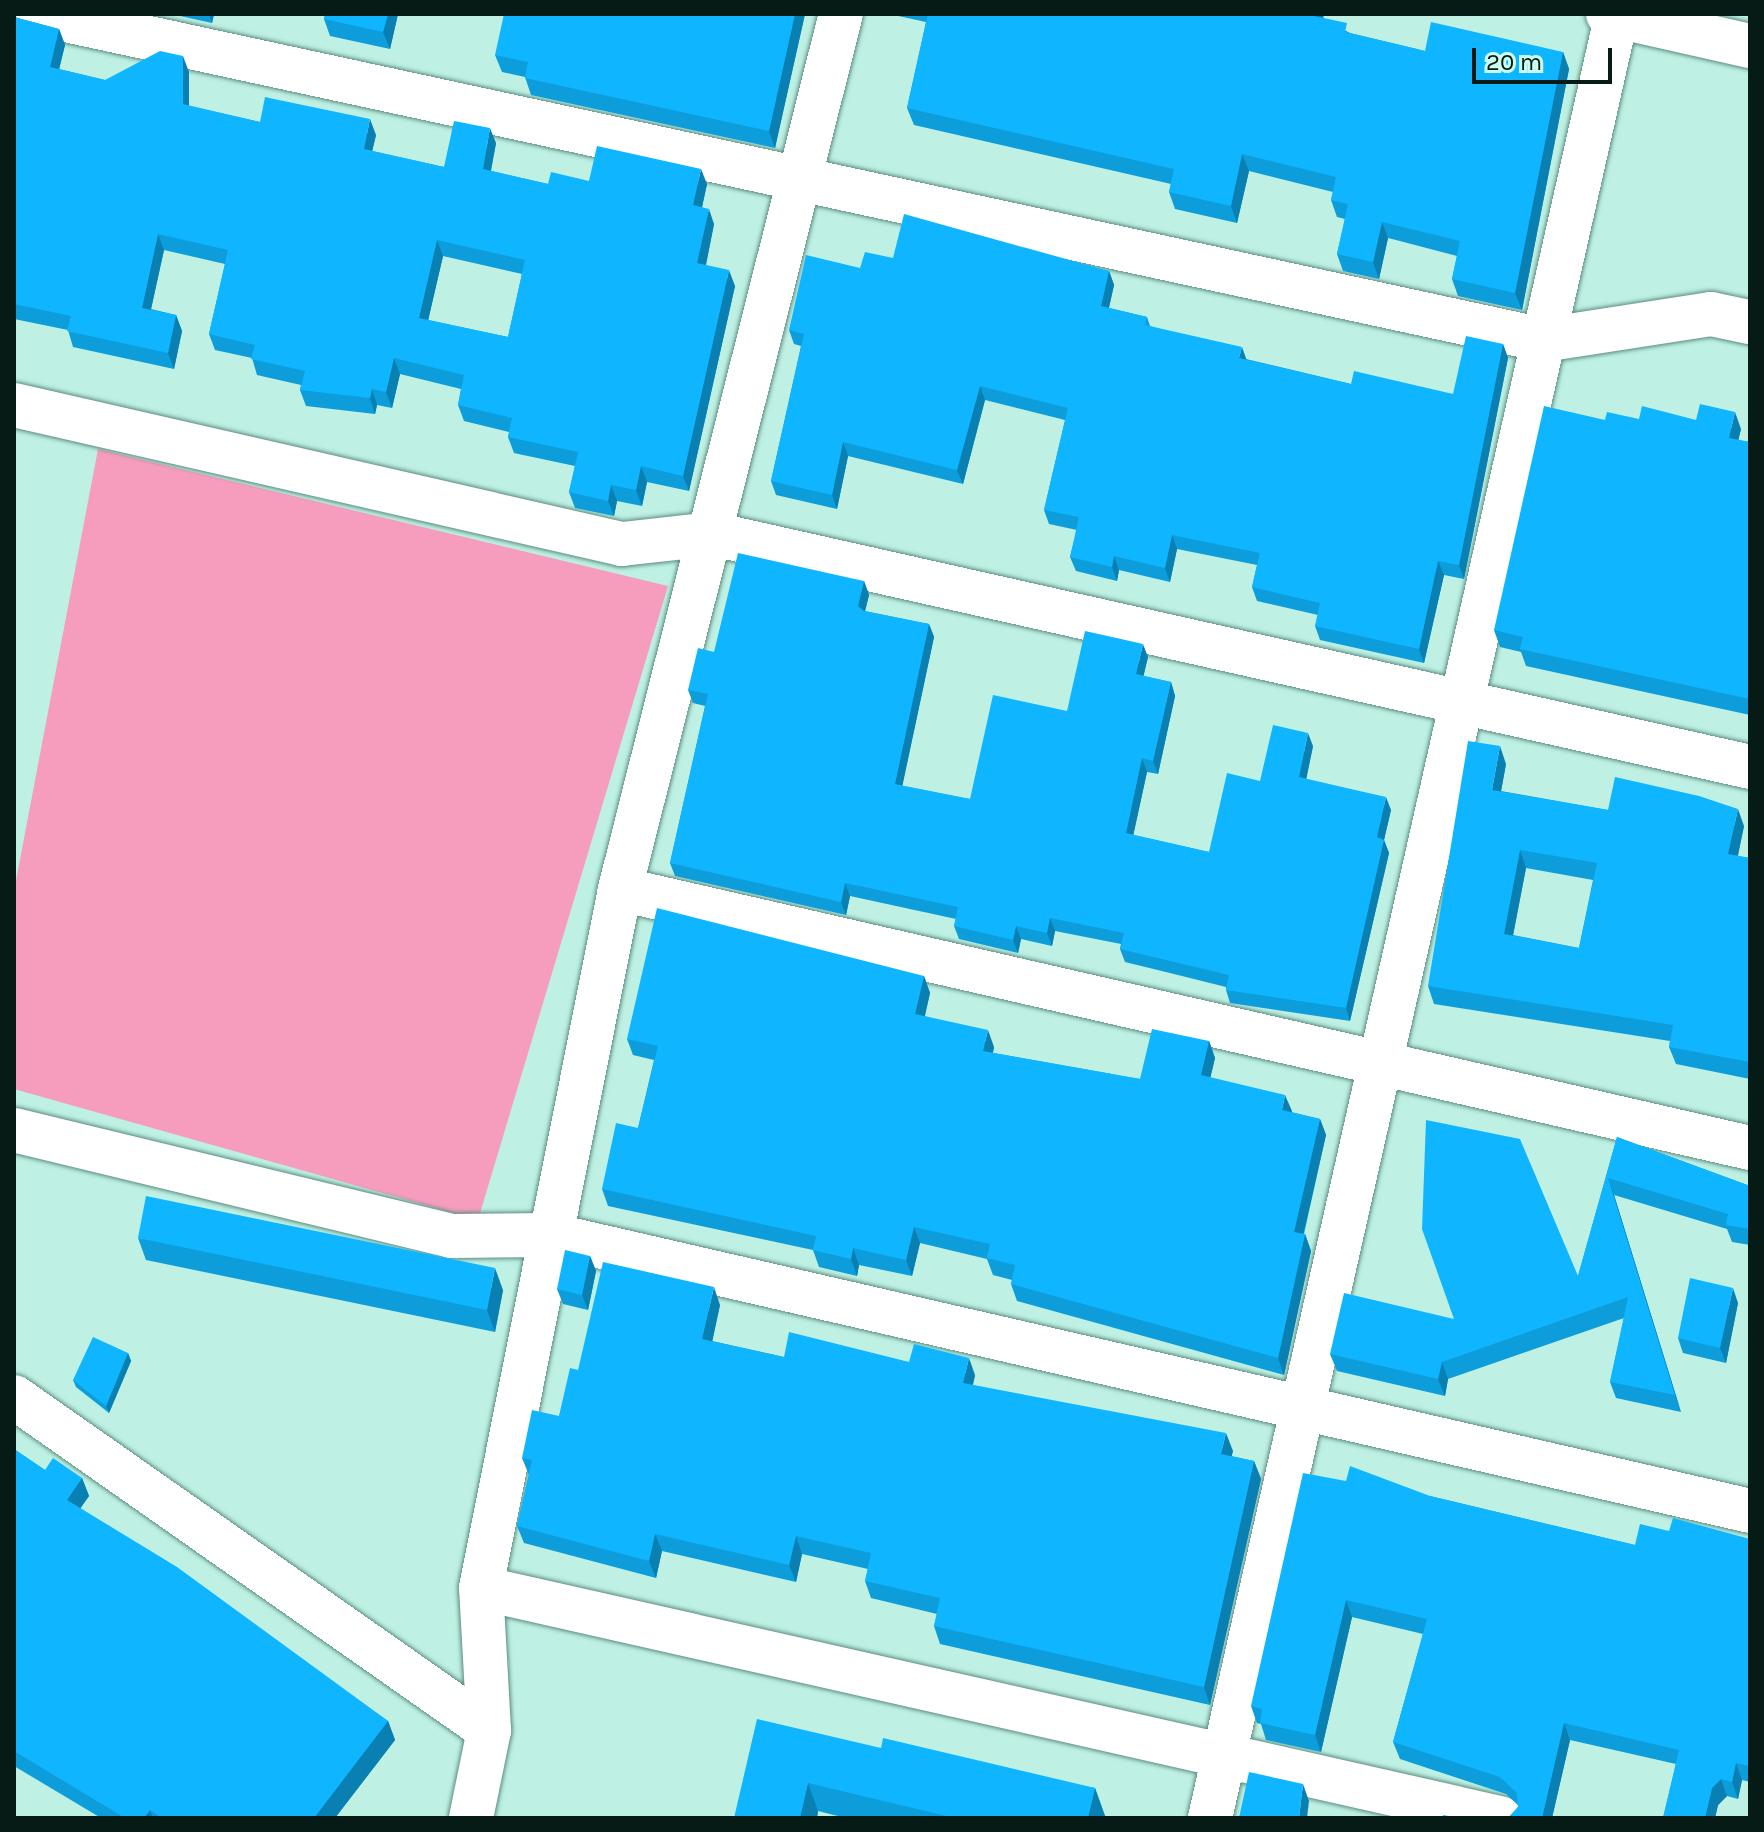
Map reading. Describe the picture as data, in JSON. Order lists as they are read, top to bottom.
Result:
{
  "scale_bar": "20 m"
}
